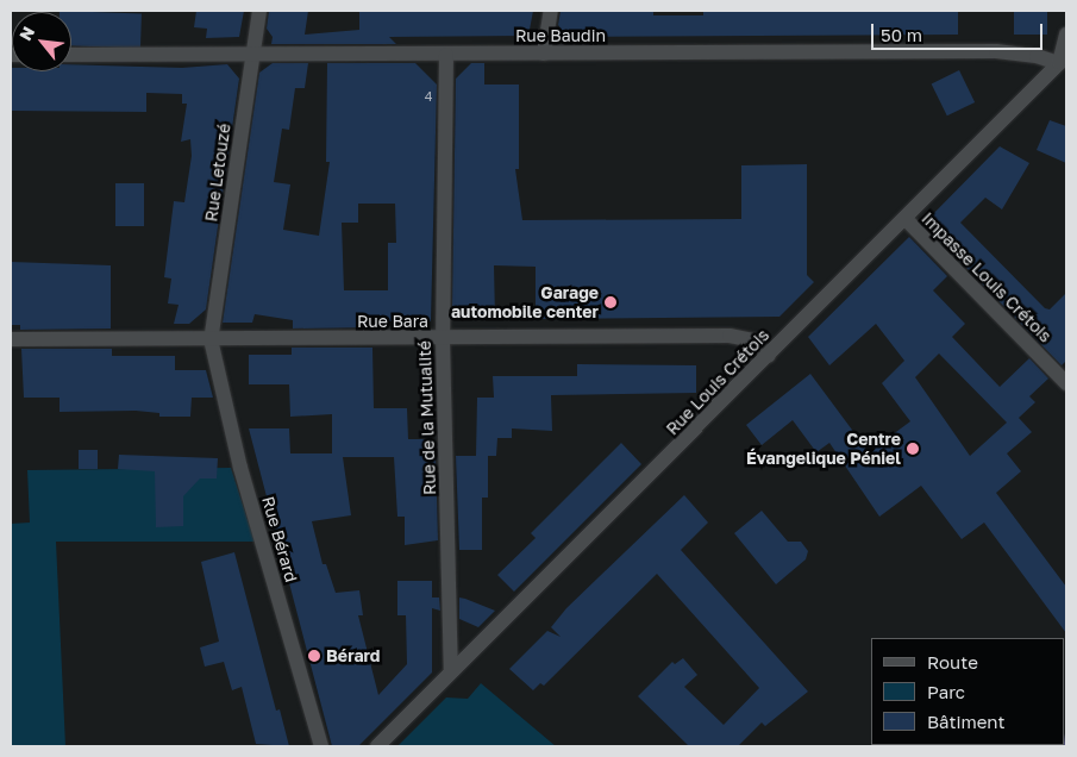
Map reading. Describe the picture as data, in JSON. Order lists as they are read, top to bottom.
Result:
{
  "streets": {
    "street": [
      "Rue Baudin",
      "Rue Letouzé",
      "Impasse Louis Crétois",
      "Rue Bara",
      "Rue Louis Crétois",
      "Rue de la Mutualité",
      "Rue Bérard"
    ]
  },
  "crossings": [
    ["Rue Baudin", "Rue Letouzé"],
    ["Rue Baudin", "Rue Louis Crétois"],
    ["Rue Baudin", "Rue de la Mutualité"],
    ["Rue Letouzé", "Rue Bara"],
    ["Rue Letouzé", "Rue Bérard"],
    ["Impasse Louis Crétois", "Rue Louis Crétois"],
    ["Rue Bara", "Rue Louis Crétois"],
    ["Rue Bara", "Rue de la Mutualité"],
    ["Rue Bara", "Rue Bérard"],
    ["Rue Louis Crétois", "Rue de la Mutualité"]
  ],
  "places": ["Garage automobile center", "Centre Évangelique Péniel", "Bérard"],
  "house_numbers": ["4"],
  "legend": ["Route", "Parc", "Bâtiment"],
  "scale_bar": "50 m",
  "north": "top left"
}
